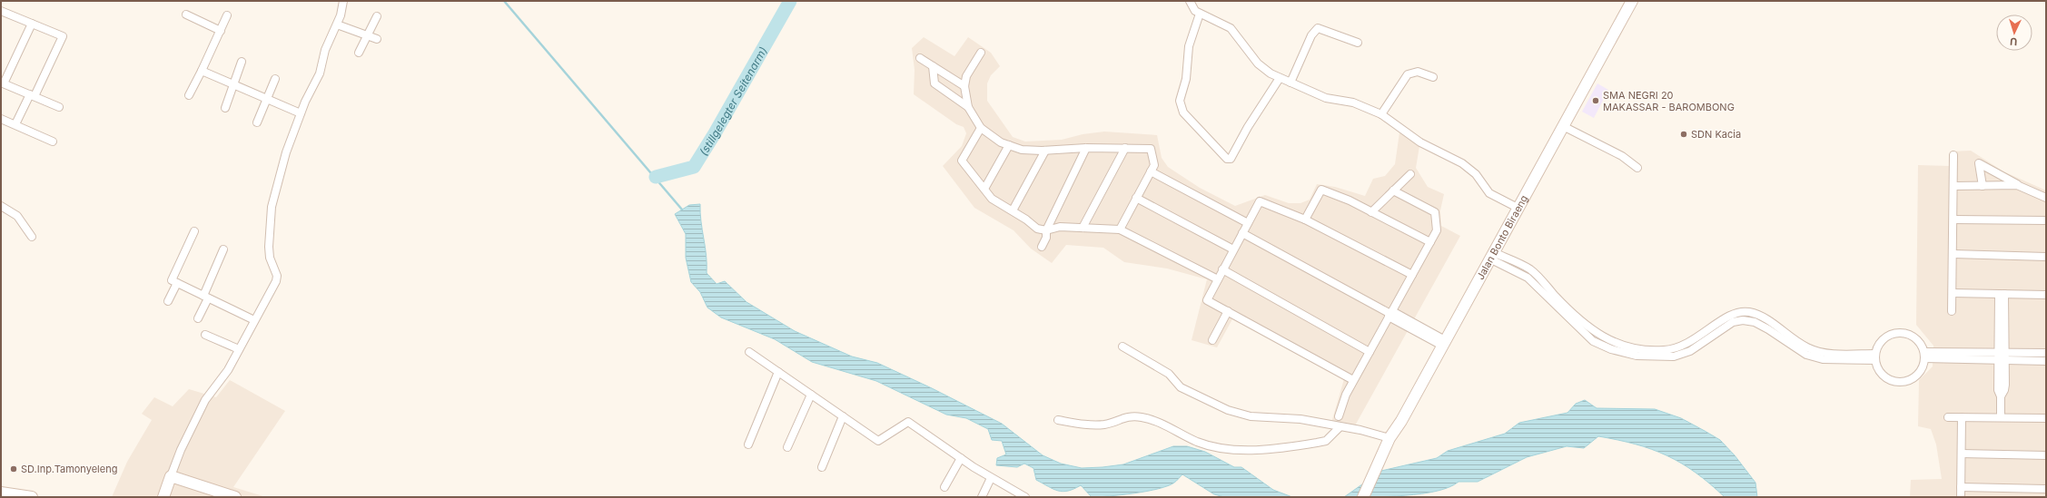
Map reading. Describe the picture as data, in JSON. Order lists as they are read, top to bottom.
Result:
{
  "streets": {
    "street": ["Jalan Bonto Biraeng"]
  },
  "water": ["(stillgelegter Seitenarm)"],
  "places": ["SMA NEGRI 20 MAKASSAR - BAROMBONG", "SDN Kacia", "SD.Inp.Tamonyeleng"],
  "north": "bottom"
}
